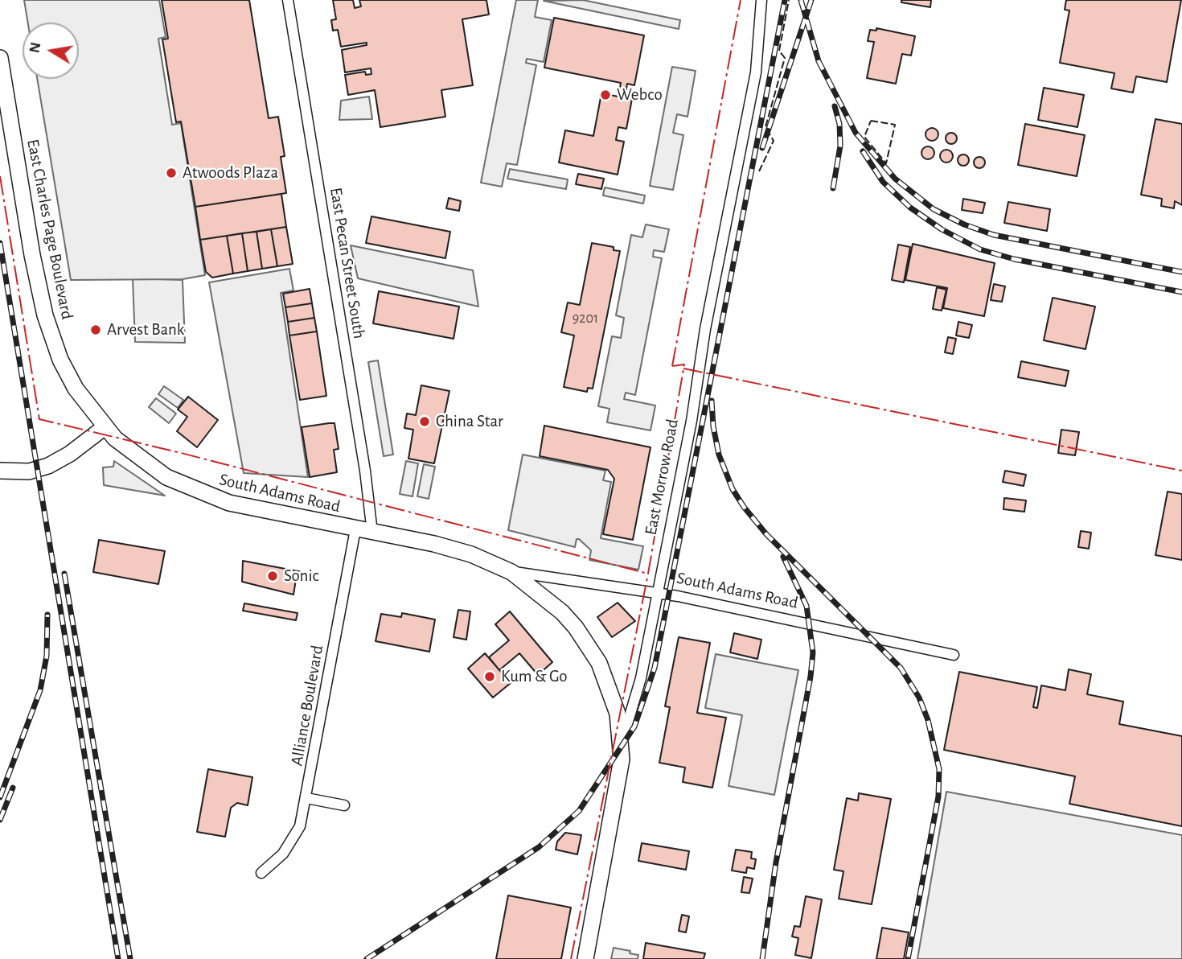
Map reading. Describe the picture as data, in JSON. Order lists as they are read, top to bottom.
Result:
{
  "streets": {
    "main road": ["East Charles Page Boulevard", "East Morrow Road", "South Adams Road"],
    "street": ["East Pecan Street South", "Alliance Boulevard"]
  },
  "crossings": [
    ["East Charles Page Boulevard", "South Adams Road"],
    ["East Pecan Street South", "South Adams Road"],
    ["East Morrow Road", "South Adams Road"],
    ["South Adams Road", "Alliance Boulevard"]
  ],
  "places": [
    "Webco",
    "Atwoods Plaza",
    "Arvest Bank",
    "China Star",
    "Sonic",
    "Kum & Go"
  ],
  "house_numbers": ["9201"],
  "north": "left"
}
